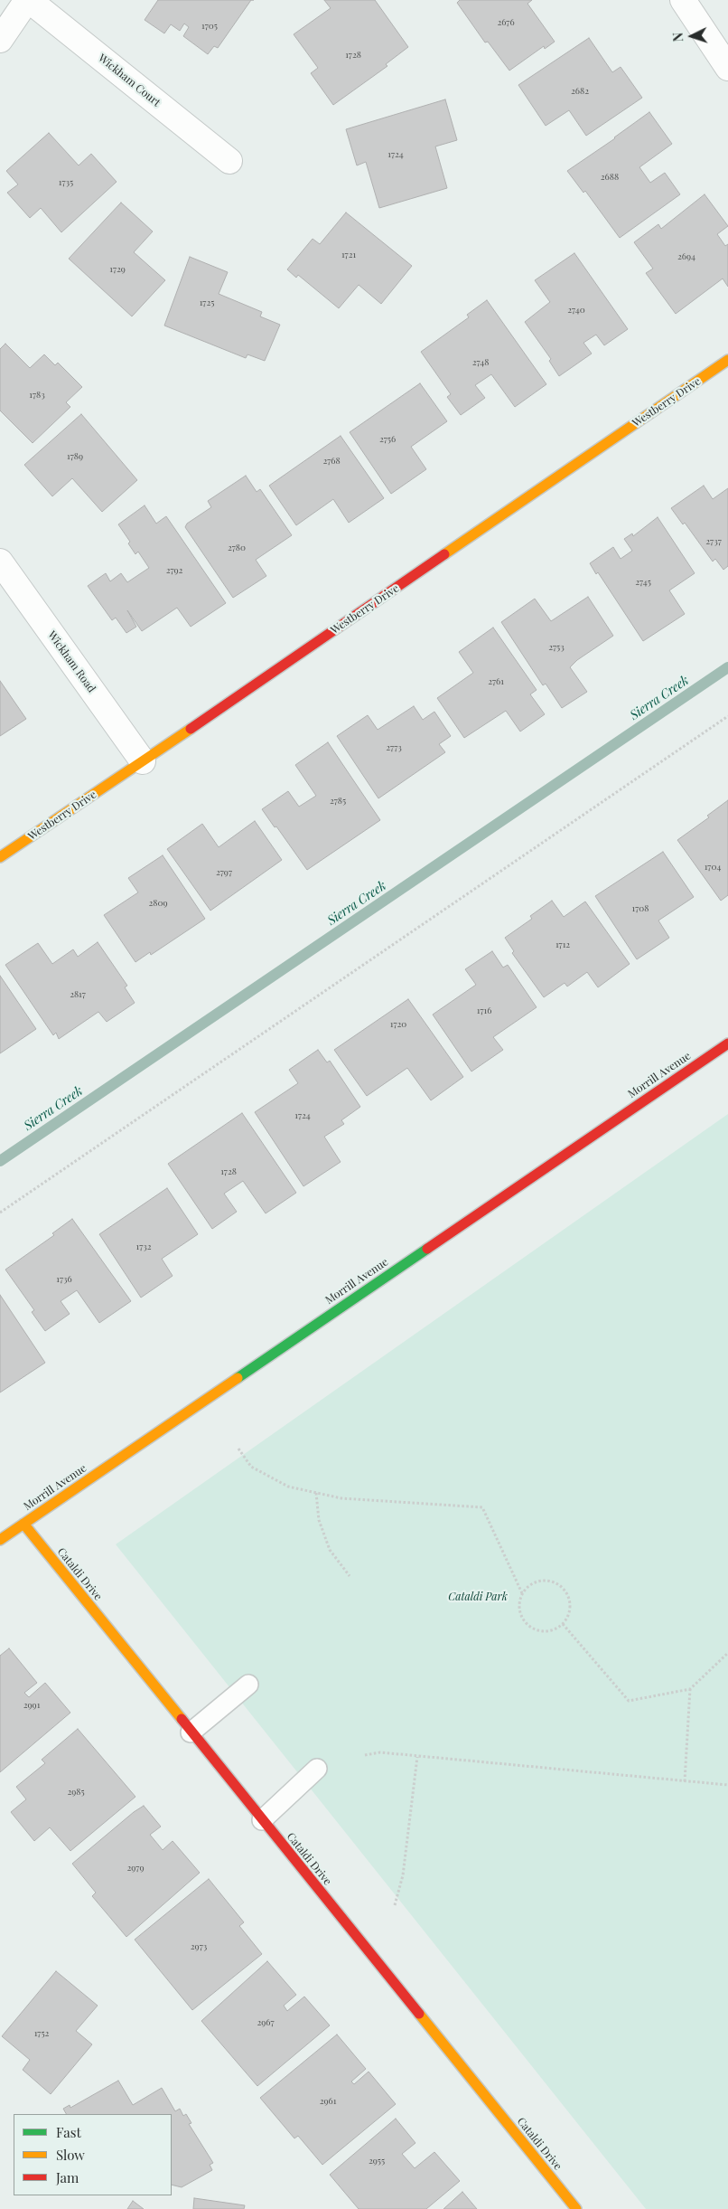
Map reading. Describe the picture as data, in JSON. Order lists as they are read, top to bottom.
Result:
{
  "streets": {
    "street": [
      "Wickham Court",
      "Westberry Drive",
      "Wickham Road",
      "Morrill Avenue",
      "Cataldi Drive"
    ]
  },
  "crossings": [
    ["Westberry Drive", "Wickham Road"],
    ["Morrill Avenue", "Cataldi Drive"]
  ],
  "water": ["Sierra Creek"],
  "parks": ["Cataldi Park"],
  "house_numbers": [
    "2676",
    "1705",
    "1728",
    "2682",
    "1724",
    "2688",
    "1735",
    "1721",
    "2694",
    "1729",
    "1725",
    "2740",
    "2748",
    "1783",
    "2756",
    "1789",
    "2768",
    "2737",
    "2780",
    "2792",
    "2745",
    "2753",
    "2761",
    "2773",
    "2785",
    "1704",
    "2797",
    "2809",
    "1708",
    "1712",
    "2817",
    "1716",
    "1720",
    "1724",
    "1728",
    "1732",
    "1736",
    "2991",
    "2985",
    "2979",
    "2973",
    "2967",
    "1752",
    "2961",
    "2955"
  ],
  "legend": ["Fast", "Slow", "Jam"],
  "north": "left"
}
